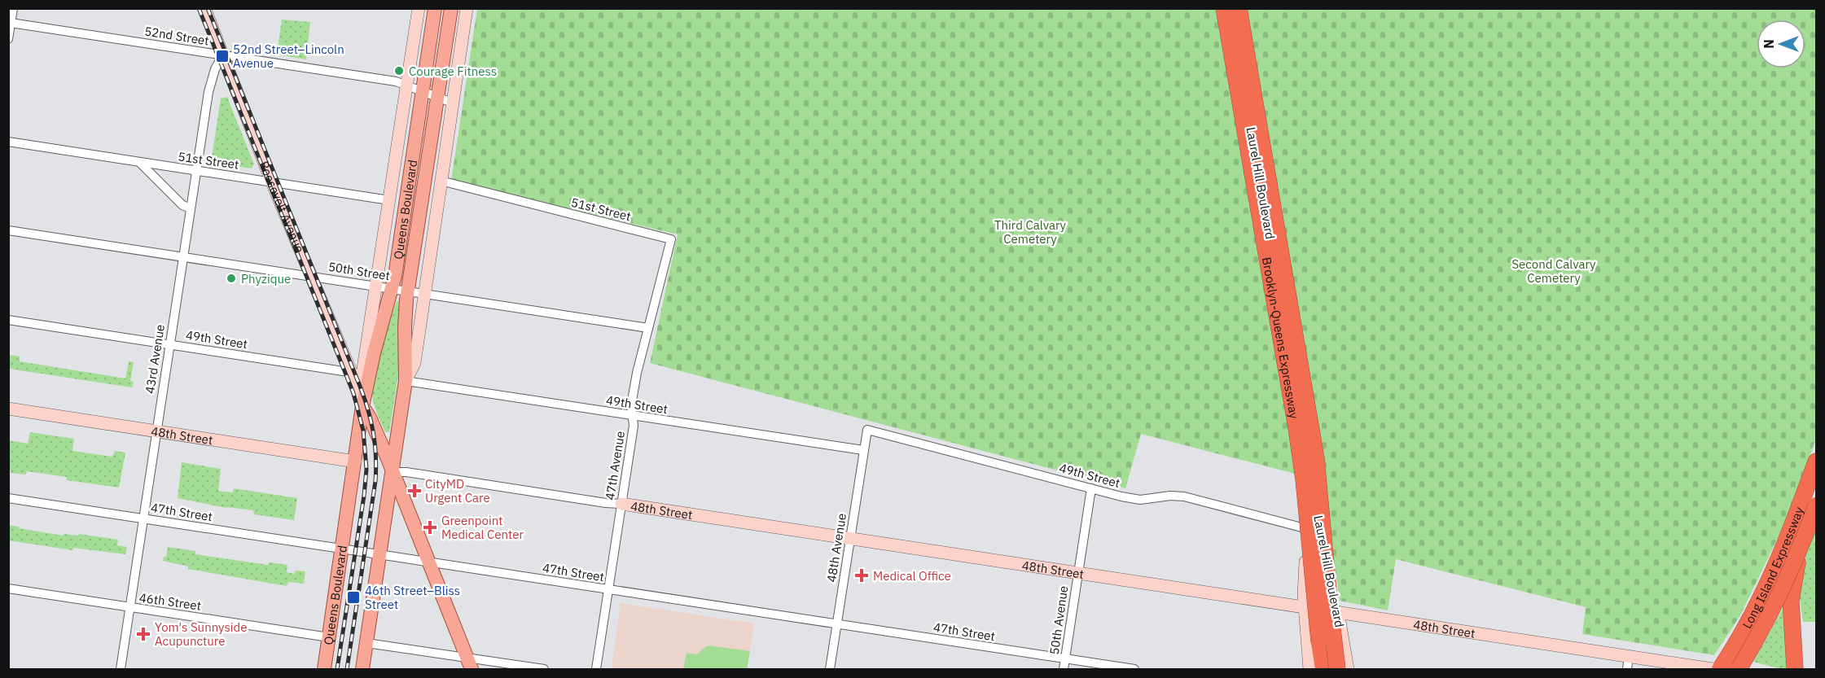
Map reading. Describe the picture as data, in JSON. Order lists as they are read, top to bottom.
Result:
{
  "streets": {
    "highway": ["Brooklyn-Queens Expressway", "Long Island Expressway"],
    "main road": ["Queens Boulevard"],
    "street": [
      "52nd Street",
      "51st Street",
      "Laurel Hill Boulevard",
      "Roosevelt Avenue",
      "50th Street",
      "49th Street",
      "43rd Avenue",
      "48th Street",
      "47th Avenue",
      "47th Street",
      "48th Avenue",
      "46th Street",
      "50th Avenue"
    ]
  },
  "crossings": [
    ["52nd Street", "Roosevelt Avenue"],
    ["52nd Street", "Queens Boulevard"],
    ["52nd Street", "43rd Avenue"],
    ["51st Street", "Roosevelt Avenue"],
    ["51st Street", "Queens Boulevard"],
    ["51st Street", "43rd Avenue"],
    ["51st Street", "47th Avenue"],
    ["Laurel Hill Boulevard", "49th Street"],
    ["Laurel Hill Boulevard", "48th Street"],
    ["Roosevelt Avenue", "Queens Boulevard"],
    ["Roosevelt Avenue", "50th Street"],
    ["Roosevelt Avenue", "49th Street"],
    ["Roosevelt Avenue", "43rd Avenue"],
    ["Queens Boulevard", "50th Street"],
    ["Queens Boulevard", "49th Street"],
    ["Queens Boulevard", "48th Street"],
    ["Queens Boulevard", "47th Street"],
    ["Queens Boulevard", "46th Street"],
    ["50th Street", "43rd Avenue"],
    ["50th Street", "47th Avenue"],
    ["49th Street", "43rd Avenue"],
    ["49th Street", "47th Avenue"],
    ["49th Street", "48th Avenue"],
    ["49th Street", "50th Avenue"],
    ["43rd Avenue", "48th Street"],
    ["43rd Avenue", "47th Street"],
    ["43rd Avenue", "46th Street"],
    ["48th Street", "47th Avenue"],
    ["48th Street", "48th Avenue"],
    ["48th Street", "50th Avenue"],
    ["47th Avenue", "47th Street"],
    ["47th Street", "48th Avenue"],
    ["47th Street", "50th Avenue"]
  ],
  "parks": ["Third Calvary Cemetery", "Second Calvary Cemetery"],
  "places": {
    "transit": ["52nd Street–Lincoln Avenue", "46th Street–Bliss Street"],
    "other": ["Courage Fitness", "Phyzique"],
    "health": [
      "CityMD Urgent Care",
      "Greenpoint Medical Center",
      "Medical Office",
      "Yom's Sunnyside Acupuncture"
    ]
  },
  "north": "left"
}
